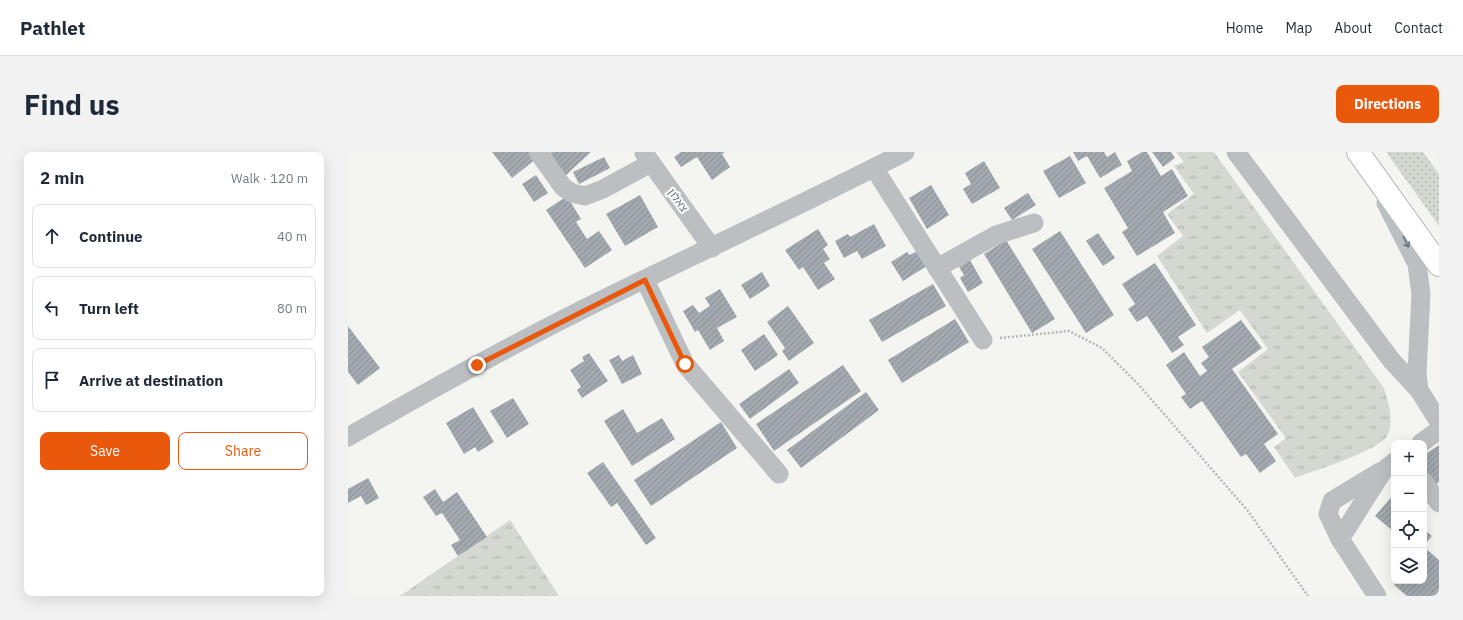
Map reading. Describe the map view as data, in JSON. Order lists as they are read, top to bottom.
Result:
{
  "streets": {
    "street": ["צאלון"]
  },
  "page": {
    "header": "Pathlet",
    "nav": [
      "Home",
      "Map",
      "About",
      "Contact"
    ],
    "buttons": [
      "Directions",
      ["Save", "Share"]
    ],
    "title": "Find us",
    "heading": ["2 min", "Walk · 120 m"],
    "list": [
      ["Continue", "40 m"],
      ["Turn left", "80 m"],
      "Arrive at destination"
    ],
    "map_buttons": ["+", "−"]
  }
}
